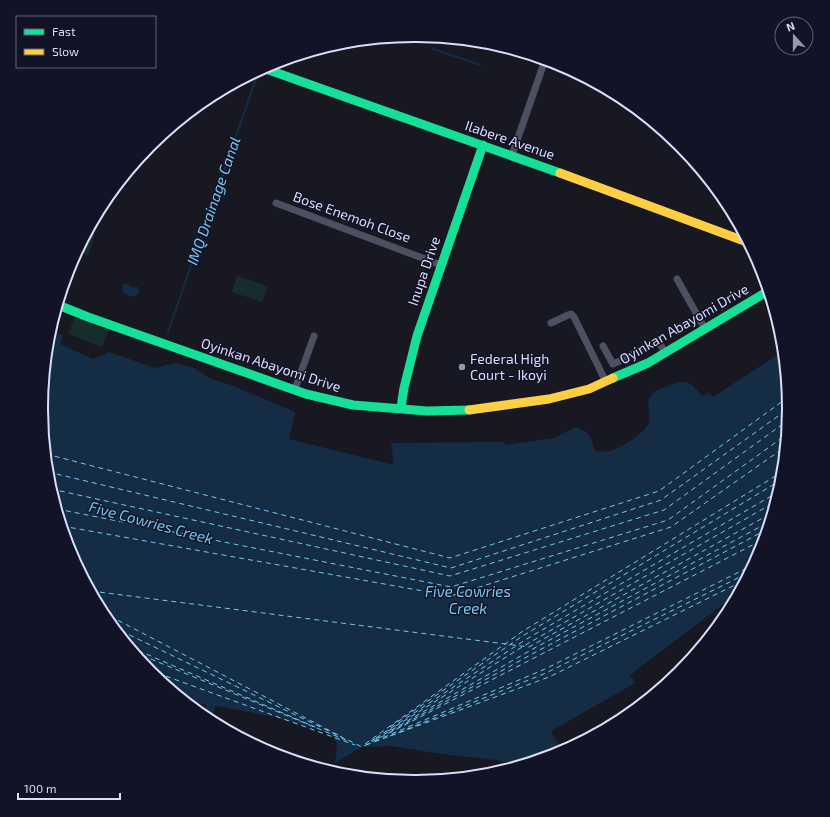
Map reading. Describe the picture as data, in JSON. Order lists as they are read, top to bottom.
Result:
{
  "streets": {
    "street": [
      "Ilabere Avenue",
      "Bose Enemoh Close",
      "Inupa Drive",
      "Oyinkan Abayomi Drive"
    ]
  },
  "crossings": [
    ["Ilabere Avenue", "Inupa Drive"],
    ["Bose Enemoh Close", "Inupa Drive"],
    ["Inupa Drive", "Oyinkan Abayomi Drive"]
  ],
  "water": ["IMQ Drainage Canal", "Five Cowries Creek"],
  "places": ["Federal High Court - Ikoyi"],
  "legend": ["Fast", "Slow"],
  "scale_bar": "100 m",
  "north": "top"
}
